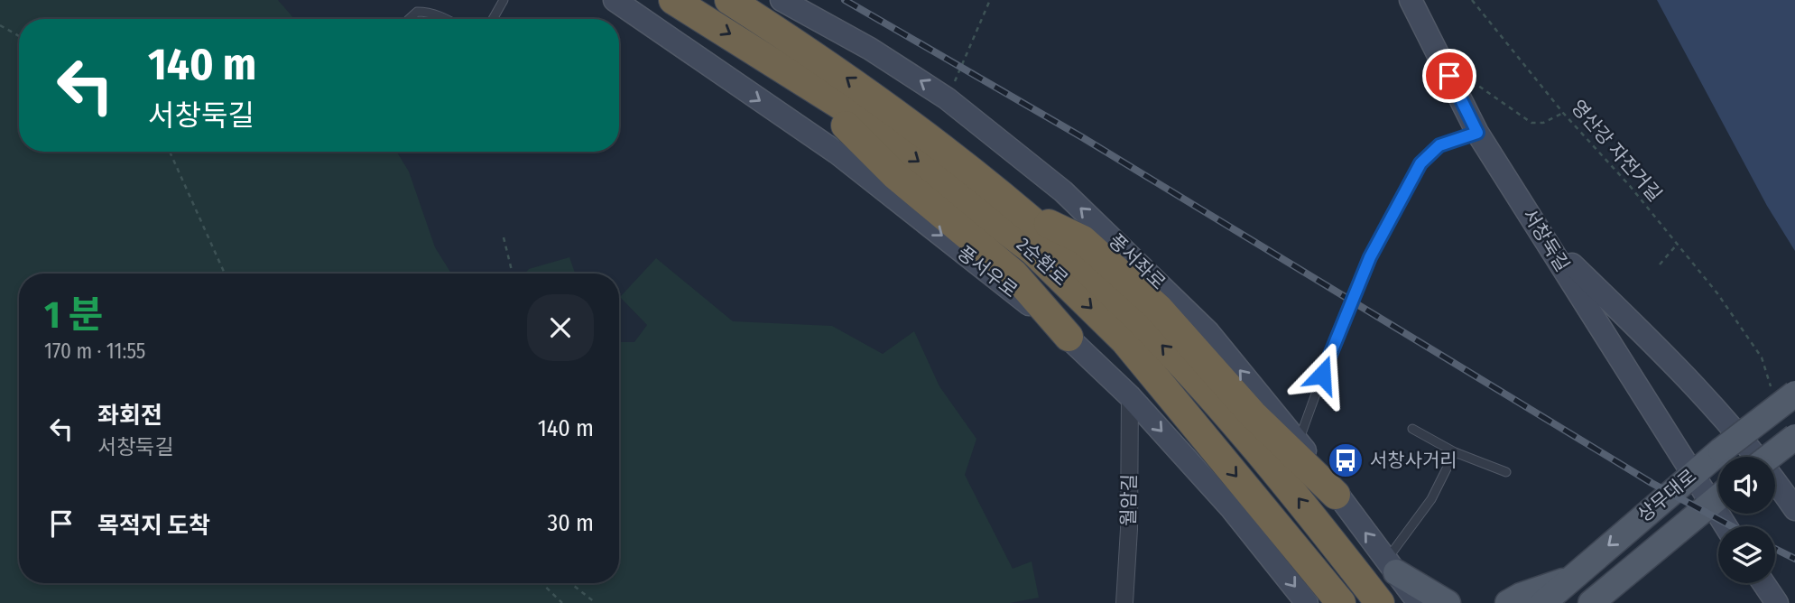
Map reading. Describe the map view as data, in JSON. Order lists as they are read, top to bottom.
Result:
{
  "streets": {
    "highway": ["2순환로"],
    "main road": ["상무대로"],
    "street": [
      "서창둑길",
      "풍서좌로",
      "풍서우로",
      "월암길"
    ],
    "path": ["영산강 자전거길"]
  },
  "crossings": [
    ["서창둑길", "상무대로"],
    ["풍서우로", "월암길"]
  ],
  "one_way": ["풍서좌로", "풍서우로"],
  "places": {
    "bus stop": ["서창사거리"]
  },
  "page": {
    "turn": ["140 m", "서창둑길"],
    "heading": ["1 분", "170 m · 11:55"],
    "list": [
      {
        "name": "좌회전",
        "note": "서창둑길",
        "value": "140 m"
      },
      {
        "name": "목적지 도착",
        "value": "30 m"
      }
    ]
  }
}
